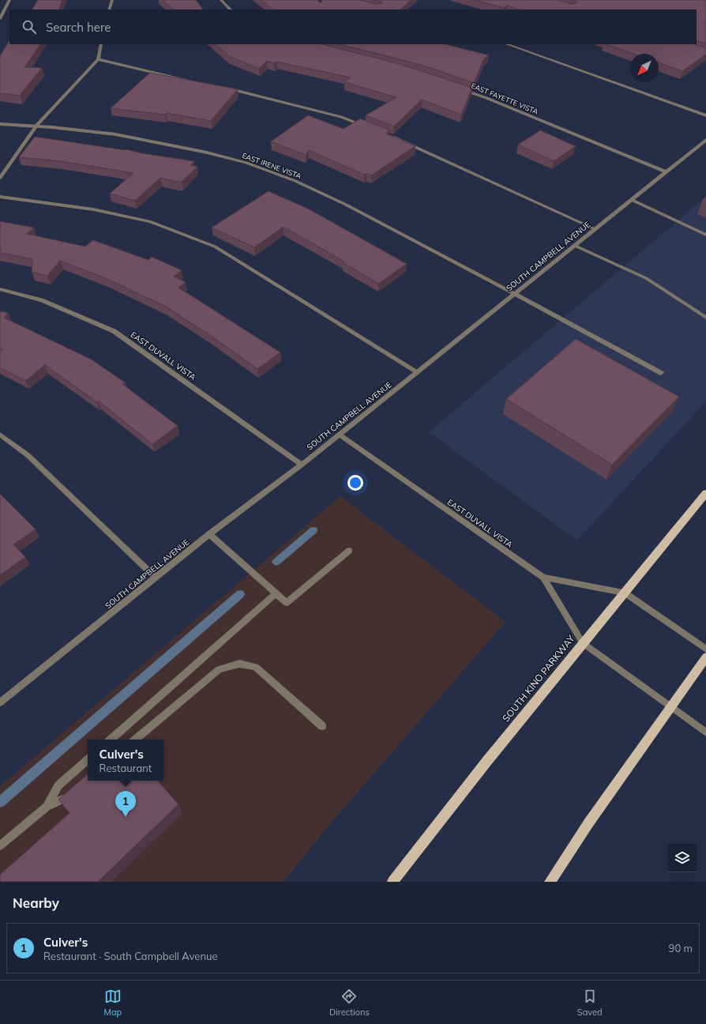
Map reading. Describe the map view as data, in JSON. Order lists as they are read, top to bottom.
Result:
{
  "streets": {
    "main road": ["SOUTH KINO PARKWAY"],
    "street": [
      "EAST FAYETTE VISTA",
      "EAST IRENE VISTA",
      "SOUTH CAMPBELL AVENUE",
      "EAST DUVALL VISTA"
    ]
  },
  "crossings": [
    ["EAST FAYETTE VISTA", "SOUTH CAMPBELL AVENUE"],
    ["EAST IRENE VISTA", "SOUTH CAMPBELL AVENUE"],
    ["SOUTH CAMPBELL AVENUE", "EAST DUVALL VISTA"],
    ["EAST DUVALL VISTA", "SOUTH KINO PARKWAY"]
  ],
  "north": "bottom left",
  "page": {
    "search": "Search here",
    "popup": ["Culver's", "Restaurant"],
    "pins": "1",
    "heading": "Nearby",
    "list": [
      {
        "mark": "1",
        "name": "Culver's",
        "note": "Restaurant · South Campbell Avenue",
        "value": "90 m"
      }
    ],
    "nav": ["Map", "Directions", "Saved"]
  }
}
